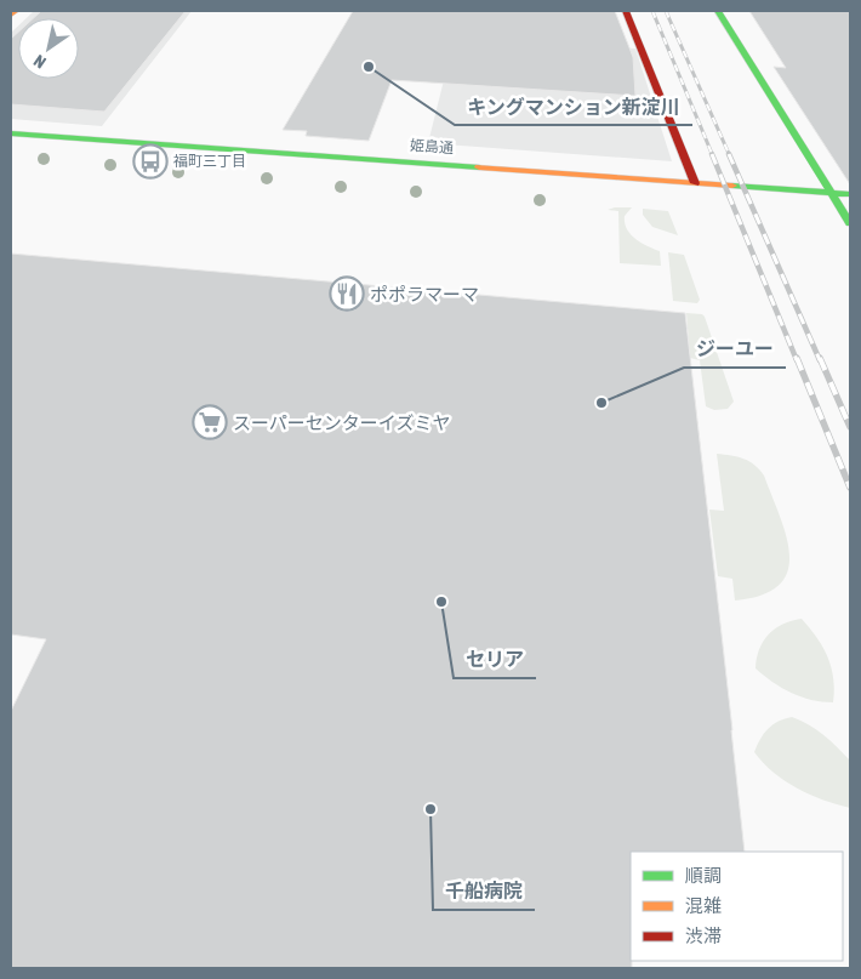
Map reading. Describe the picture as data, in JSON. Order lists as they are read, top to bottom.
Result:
{
  "streets": {
    "street": ["姫島通"]
  },
  "places": {
    "other": [
      "キングマンション新淀川",
      "ジーユー",
      "セリア",
      "千船病院"
    ],
    "bus stop": ["福町三丁目"],
    "restaurant": ["ポポラマーマ"],
    "supermarket": ["スーパーセンターイズミヤ"]
  },
  "legend": ["順調", "混雑", "渋滞"],
  "north": "bottom left"
}
